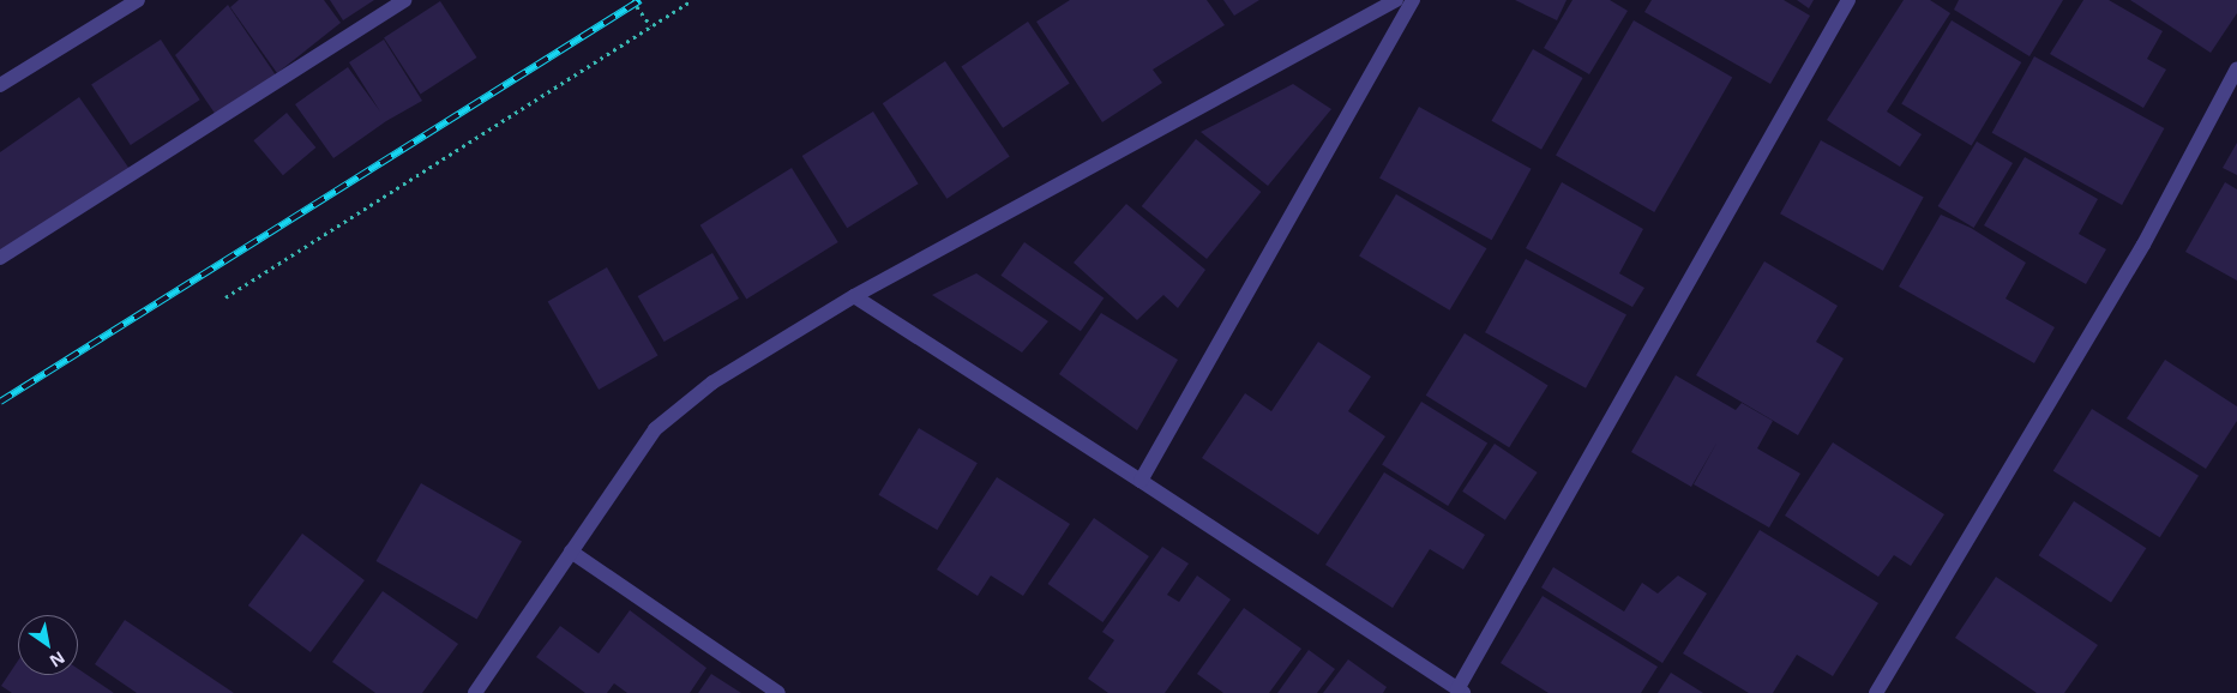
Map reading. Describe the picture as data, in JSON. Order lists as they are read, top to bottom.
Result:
{
  "north": "bottom right"
}
